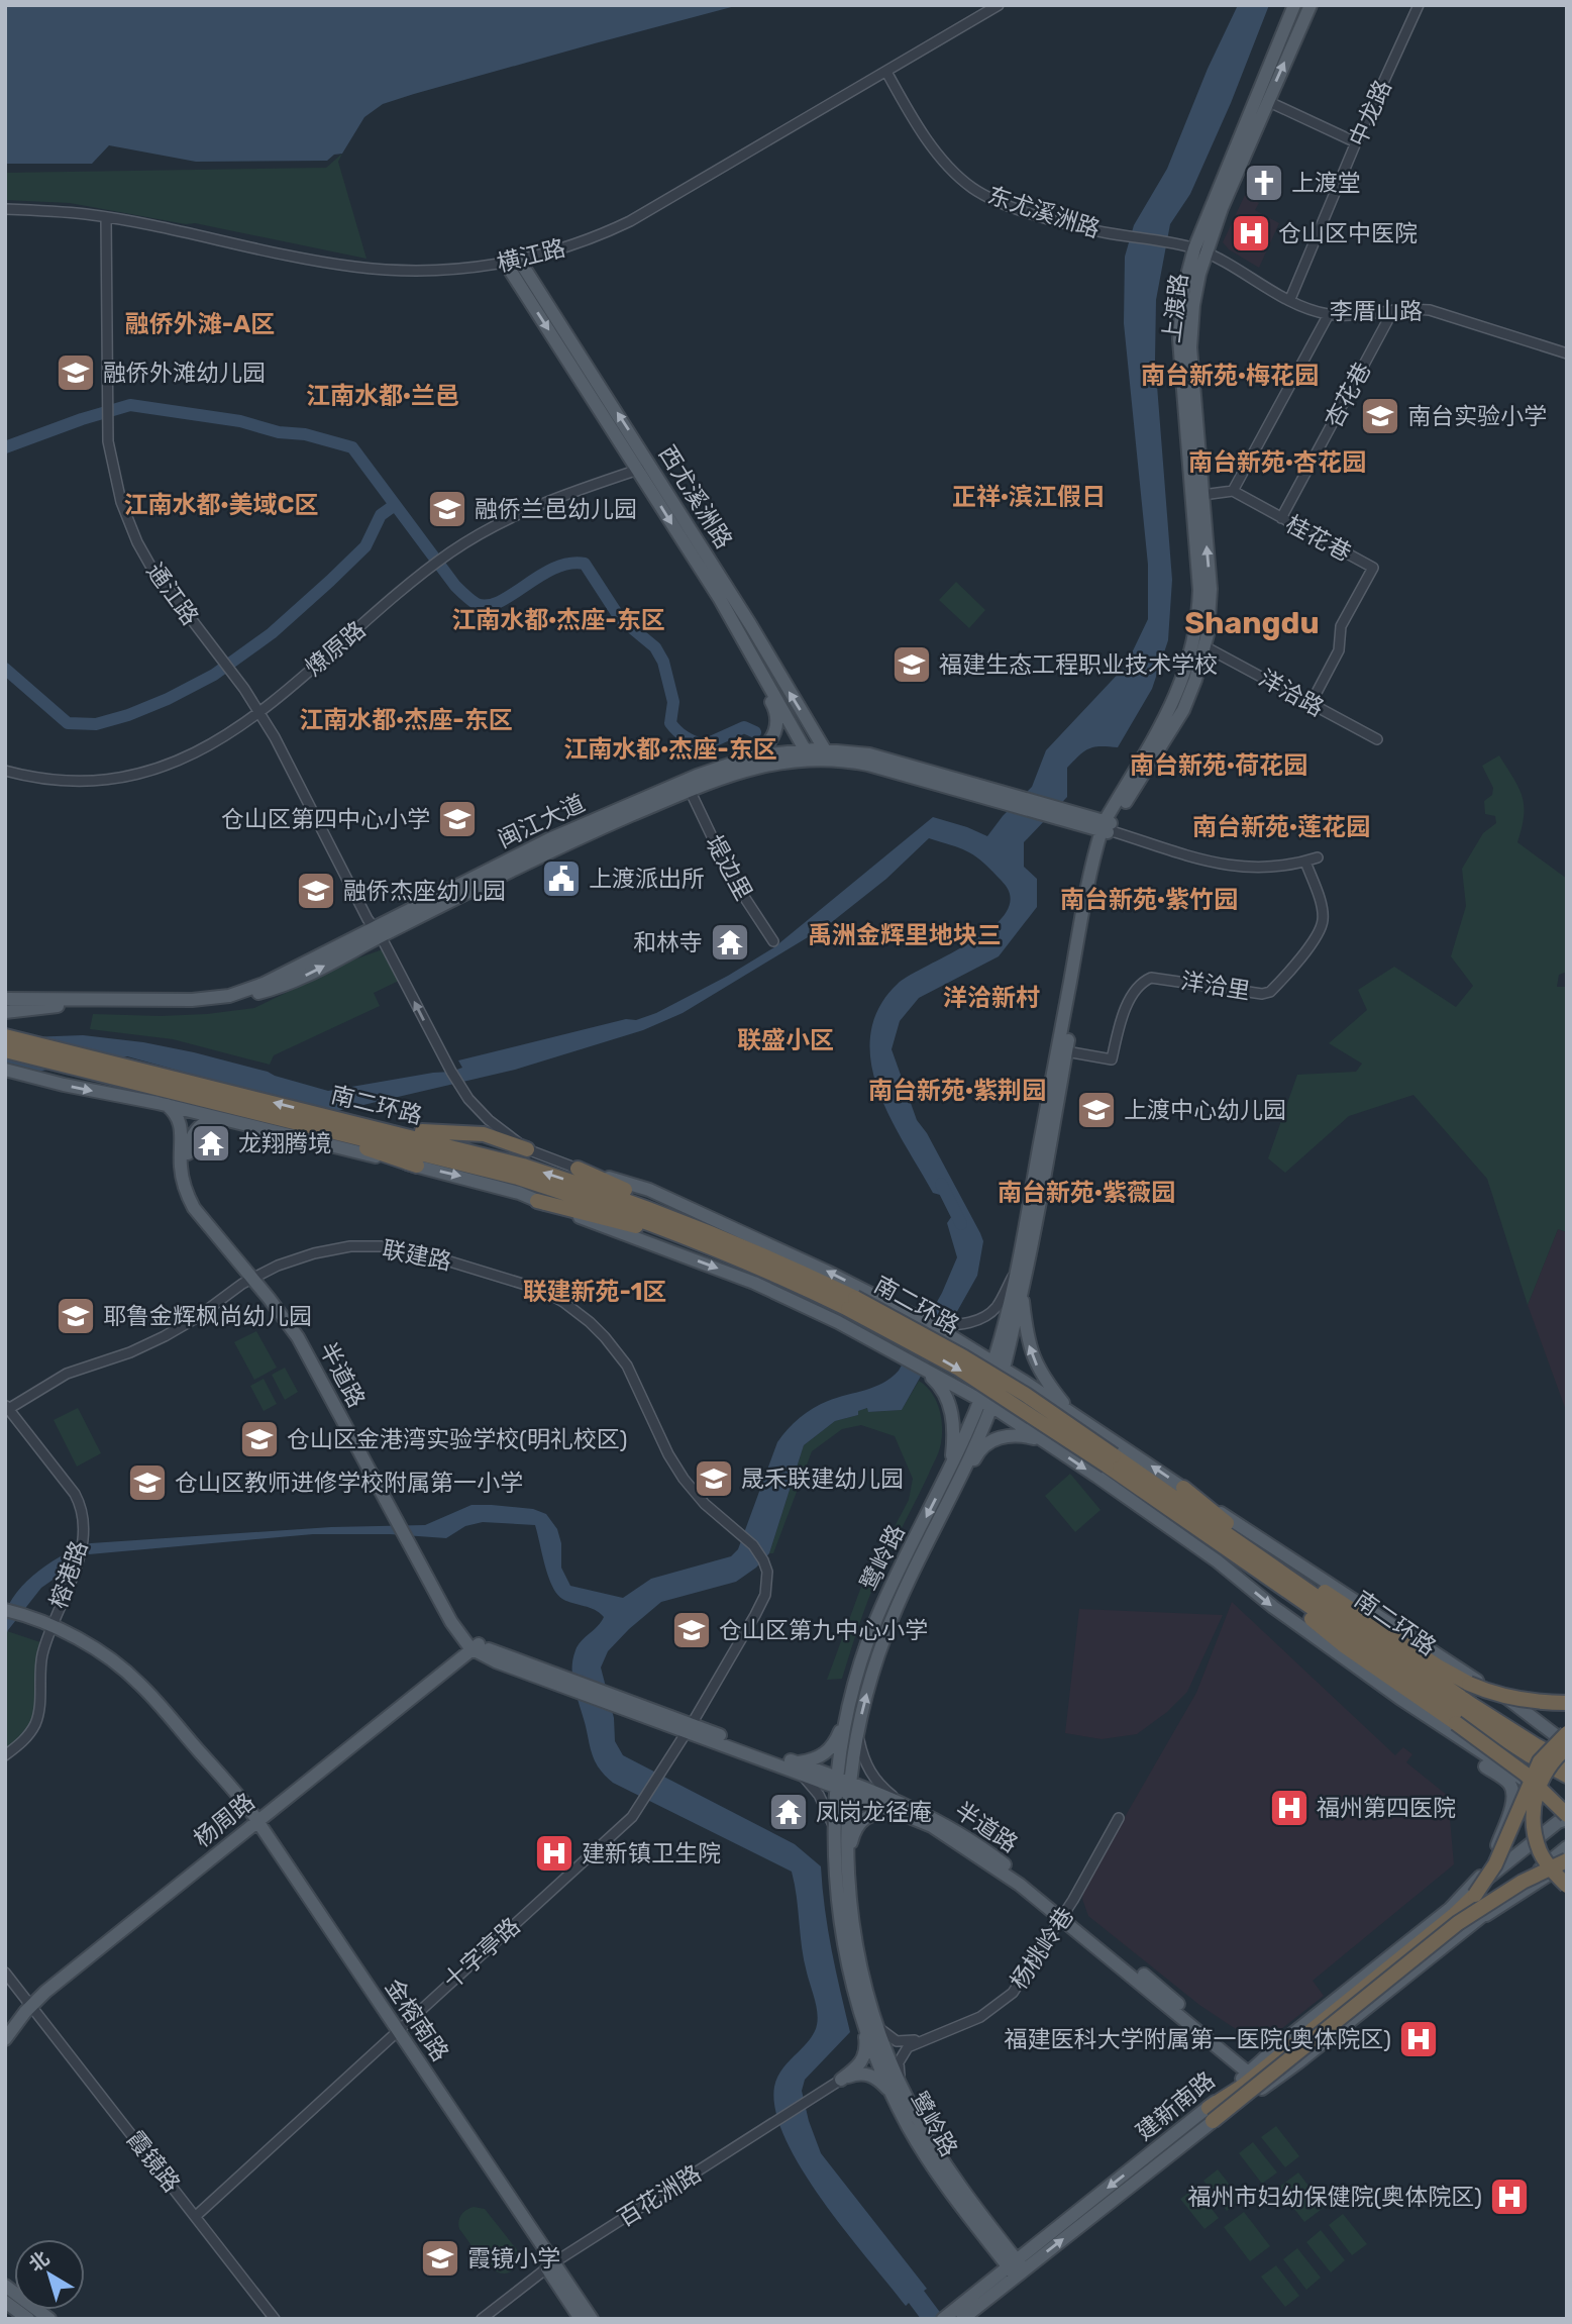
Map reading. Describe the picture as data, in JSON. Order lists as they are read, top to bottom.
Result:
{
  "streets": {
    "highway": ["南二环路"],
    "main road": [
      "上渡路",
      "西尤溪洲路",
      "闽江大道",
      "半道路",
      "鹭岭路",
      "杨周路",
      "金榕南路",
      "建新南路"
    ],
    "street": [
      "中龙路",
      "东尤溪洲路",
      "横江路",
      "李厝山路",
      "杏花巷",
      "桂花巷",
      "通江路",
      "燎原路",
      "洋洽路",
      "堤边里",
      "洋洽里",
      "联建路",
      "榕港路",
      "杨桃岭巷",
      "十字亭路",
      "霞镜路",
      "百花洲路"
    ]
  },
  "crossings": [
    ["中龙路", "李厝山路"],
    ["东尤溪洲路", "横江路"],
    ["东尤溪洲路", "上渡路"],
    ["东尤溪洲路", "李厝山路"],
    ["横江路", "西尤溪洲路"],
    ["横江路", "通江路"],
    ["上渡路", "李厝山路"],
    ["上渡路", "洋洽路"],
    ["上渡路", "闽江大道"],
    ["上渡路", "鹭岭路"],
    ["李厝山路", "杏花巷"],
    ["杏花巷", "桂花巷"],
    ["西尤溪洲路", "燎原路"],
    ["西尤溪洲路", "闽江大道"],
    ["桂花巷", "洋洽路"],
    ["通江路", "燎原路"],
    ["通江路", "闽江大道"],
    ["闽江大道", "堤边里"],
    ["闽江大道", "鹭岭路"],
    ["洋洽里", "鹭岭路"],
    ["联建路", "半道路"],
    ["联建路", "榕港路"],
    ["联建路", "十字亭路"],
    ["半道路", "鹭岭路"],
    ["半道路", "杨周路"],
    ["半道路", "杨桃岭巷"],
    ["半道路", "十字亭路"],
    ["半道路", "建新南路"],
    ["鹭岭路", "建新南路"],
    ["榕港路", "金榕南路"],
    ["杨周路", "金榕南路"],
    ["杨周路", "霞镜路"],
    ["十字亭路", "金榕南路"],
    ["十字亭路", "霞镜路"],
    ["金榕南路", "百花洲路"]
  ],
  "districts": [
    "融侨外滩-A区",
    "南台新苑·梅花园",
    "江南水都·兰邑",
    "南台新苑·杏花园",
    "正祥·滨江假日",
    "江南水都·美域C区",
    "江南水都·杰座-东区",
    "Shangdu",
    "江南水都·杰座-东区",
    "江南水都·杰座-东区",
    "南台新苑·荷花园",
    "南台新苑·莲花园",
    "南台新苑·紫竹园",
    "禹洲金辉里地块三",
    "洋洽新村",
    "联盛小区",
    "南台新苑·紫荆园",
    "南台新苑·紫薇园",
    "联建新苑-1区"
  ],
  "places": {
    "church": ["上渡堂"],
    "hospital": [
      "仓山区中医院",
      "福州第四医院",
      "建新镇卫生院",
      "福建医科大学附属第一医院(奥体院区)",
      "福州市妇幼保健院(奥体院区)"
    ],
    "school or university": [
      "融侨外滩幼儿园",
      "南台实验小学",
      "融侨兰邑幼儿园",
      "福建生态工程职业技术学校",
      "仓山区第四中心小学",
      "融侨杰座幼儿园",
      "上渡中心幼儿园",
      "耶鲁金辉枫尚幼儿园",
      "仓山区金港湾实验学校(明礼校区)",
      "晟禾联建幼儿园",
      "仓山区教师进修学校附属第一小学",
      "仓山区第九中心小学",
      "霞镜小学"
    ],
    "public building": ["上渡派出所"],
    "temple": ["和林寺", "龙翔腾境", "凤岗龙径庵"]
  },
  "north": "top left"
}
